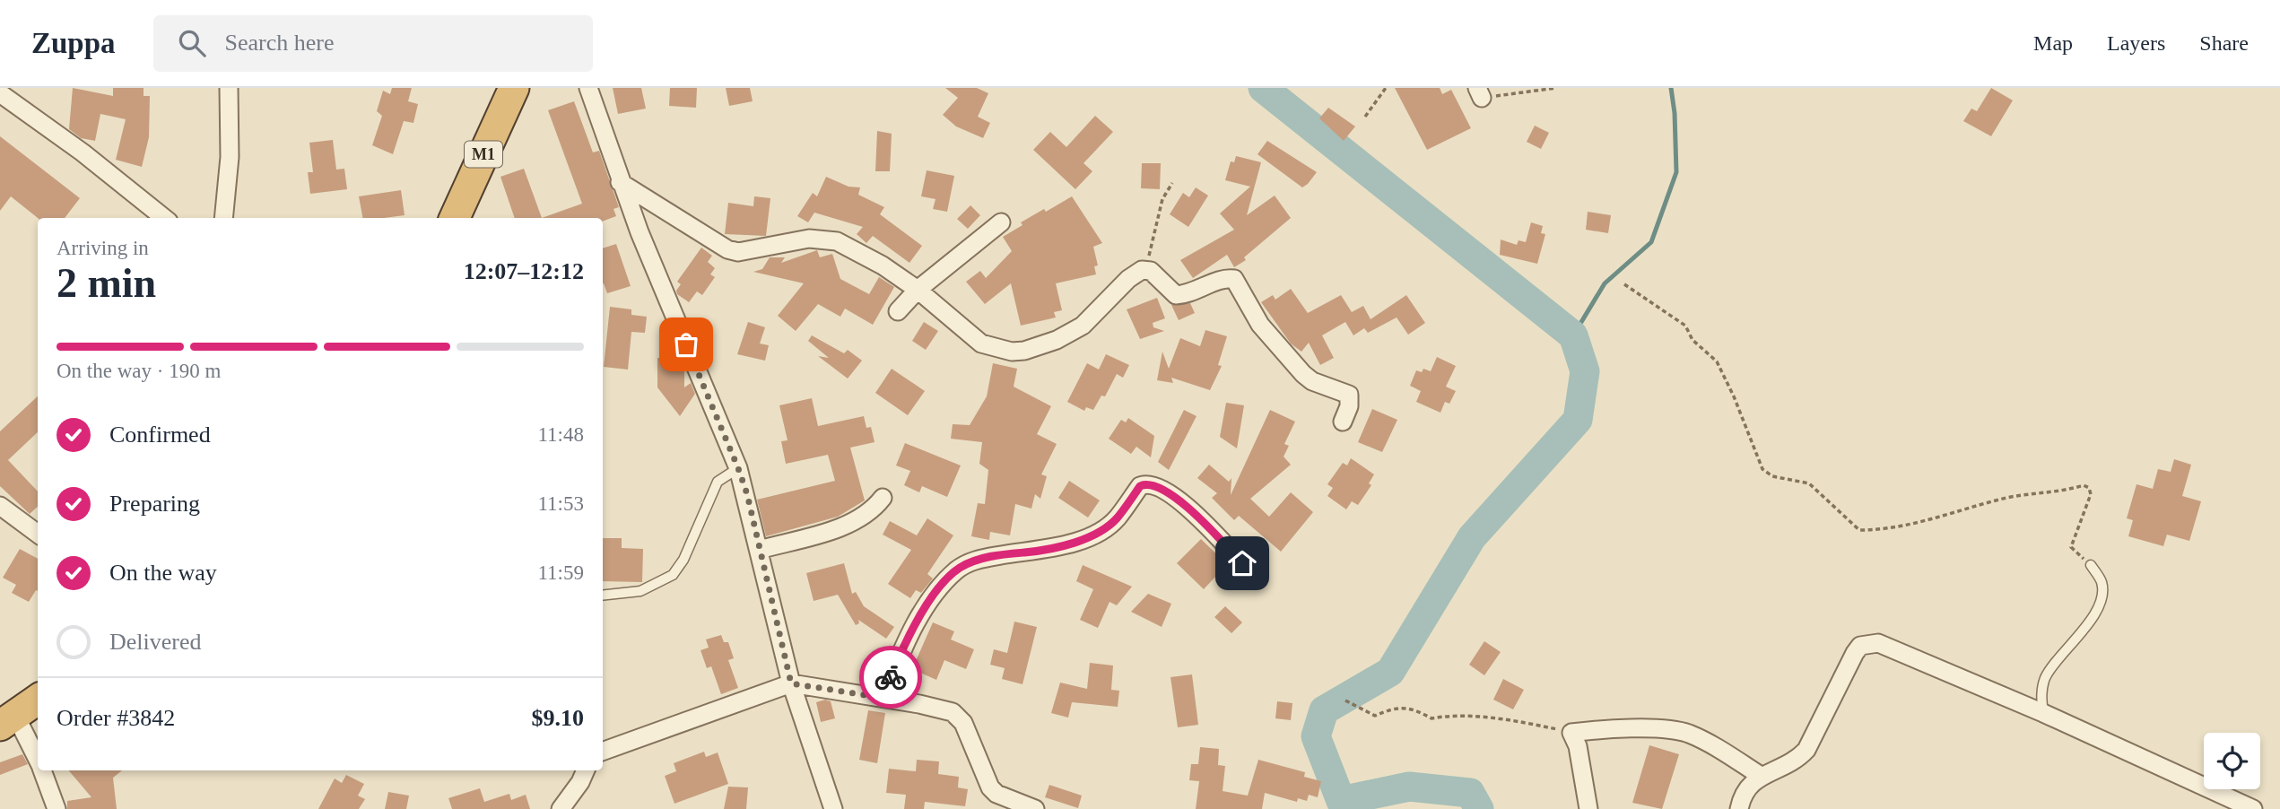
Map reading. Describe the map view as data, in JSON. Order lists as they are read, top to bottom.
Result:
{
  "streets": {
    "highway": ["M1"]
  },
  "page": {
    "header": "Zuppa",
    "search": "Search here",
    "nav": ["Map", "Layers", "Share"],
    "heading": ["2 min", "Arriving in", "12:07–12:12"],
    "panel": ["Order #3842", "$9.10"],
    "bar": "On the way · 190 m",
    "list": [
      ["Confirmed", "11:48"],
      ["Preparing", "11:53"],
      ["On the way", "11:59"],
      "Delivered"
    ]
  }
}
